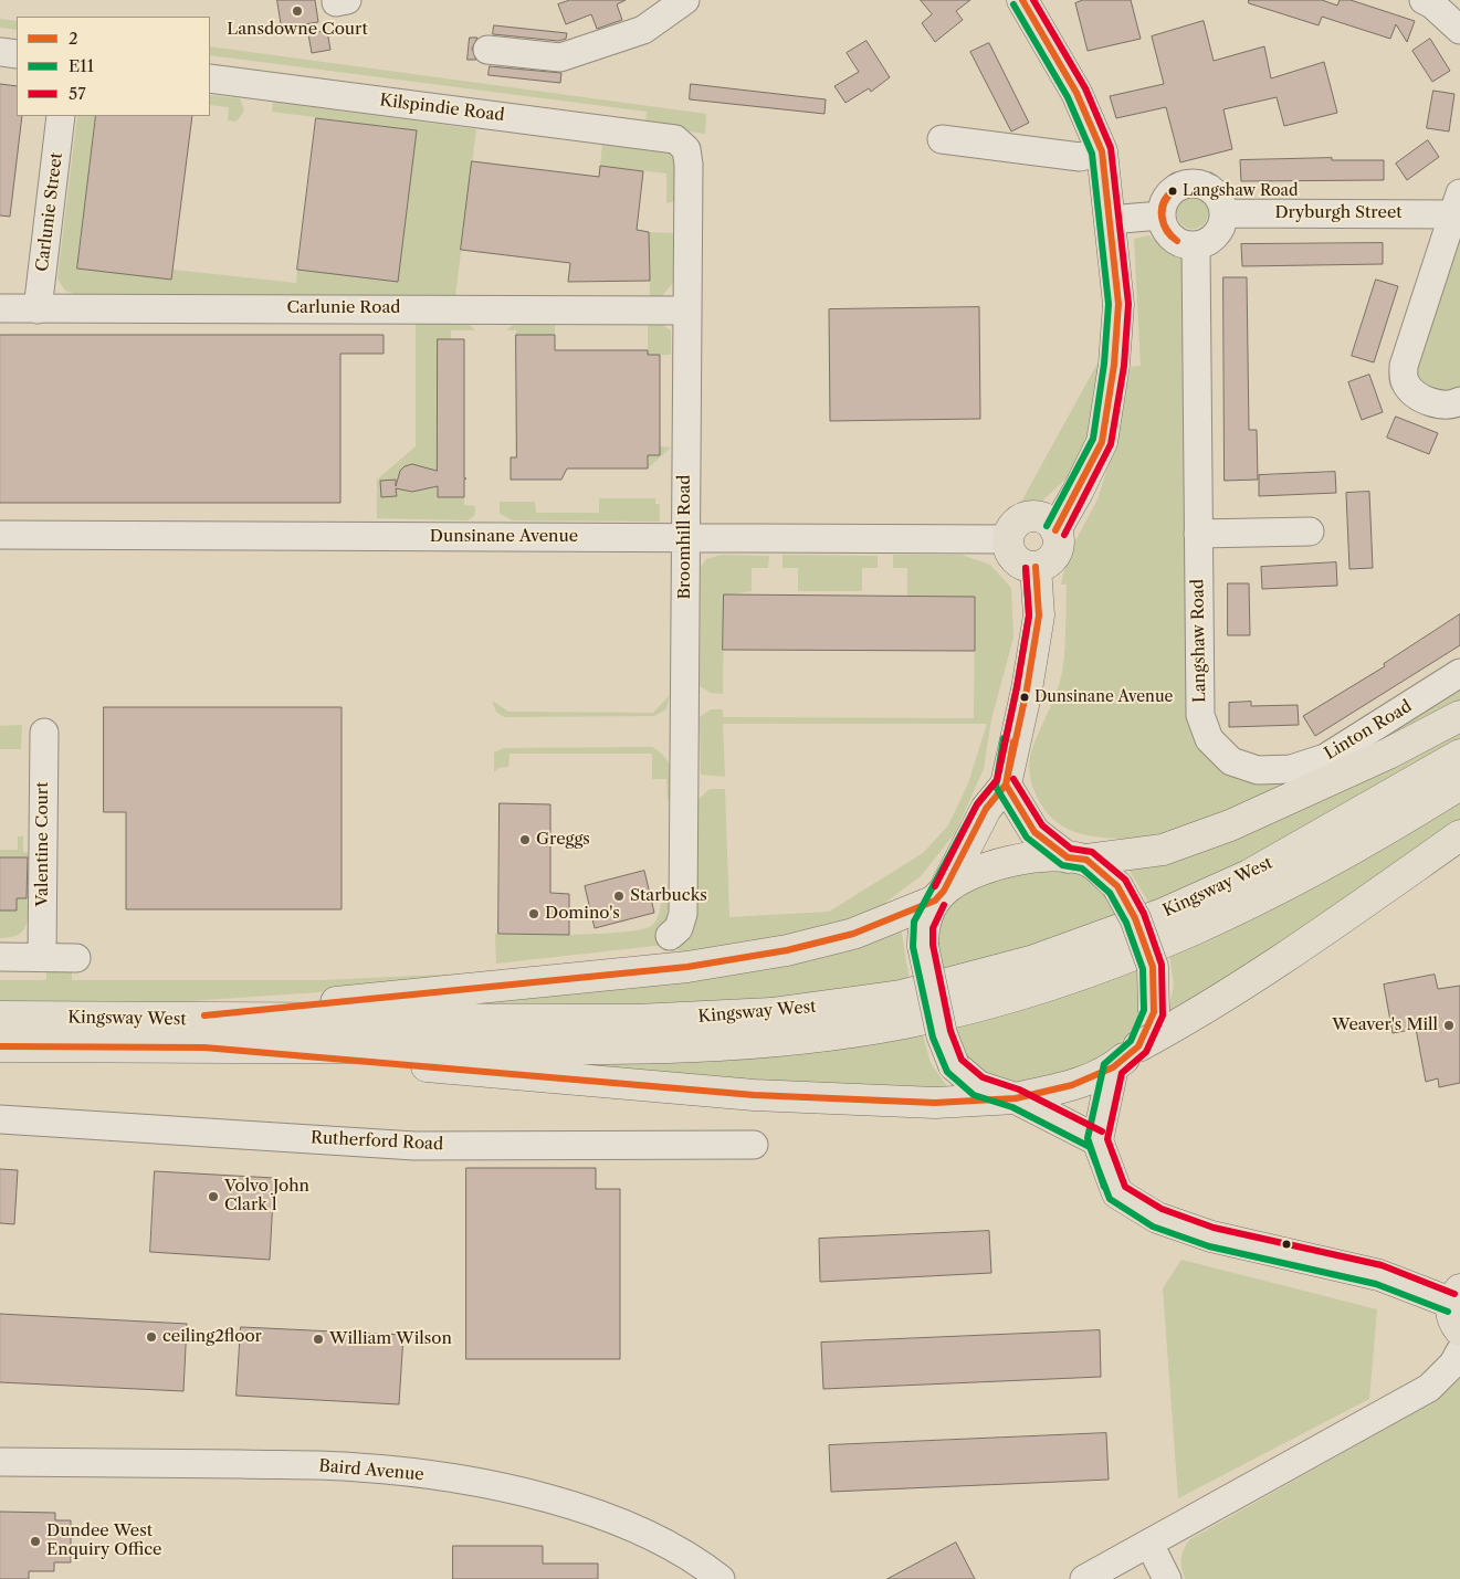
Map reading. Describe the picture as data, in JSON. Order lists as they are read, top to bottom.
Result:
{
  "streets": {
    "main road": ["Kingsway West"],
    "street": [
      "Kilspindie Road",
      "Carlunie Street",
      "Dryburgh Street",
      "Carlunie Road",
      "Dunsinane Avenue",
      "Broomhill Road",
      "Langshaw Road",
      "Linton Road",
      "Valentine Court",
      "Rutherford Road",
      "Baird Avenue"
    ]
  },
  "crossings": [
    ["Kilspindie Road", "Broomhill Road"],
    ["Carlunie Street", "Carlunie Road"],
    ["Dryburgh Street", "Langshaw Road"],
    ["Carlunie Road", "Broomhill Road"],
    ["Dunsinane Avenue", "Broomhill Road"],
    ["Langshaw Road", "Linton Road"]
  ],
  "places": [
    "Lansdowne Court",
    "Langshaw Road",
    "Dunsinane Avenue",
    "Greggs",
    "Starbucks",
    "Domino's",
    "Weaver's Mill",
    "Volvo John Clark l",
    "ceiling2floor",
    "William Wilson",
    "Dundee West Enquiry Office"
  ],
  "lines": ["transit line 2", "transit line 57", "transit line E11"],
  "legend": ["2", "E11", "57"]
}
